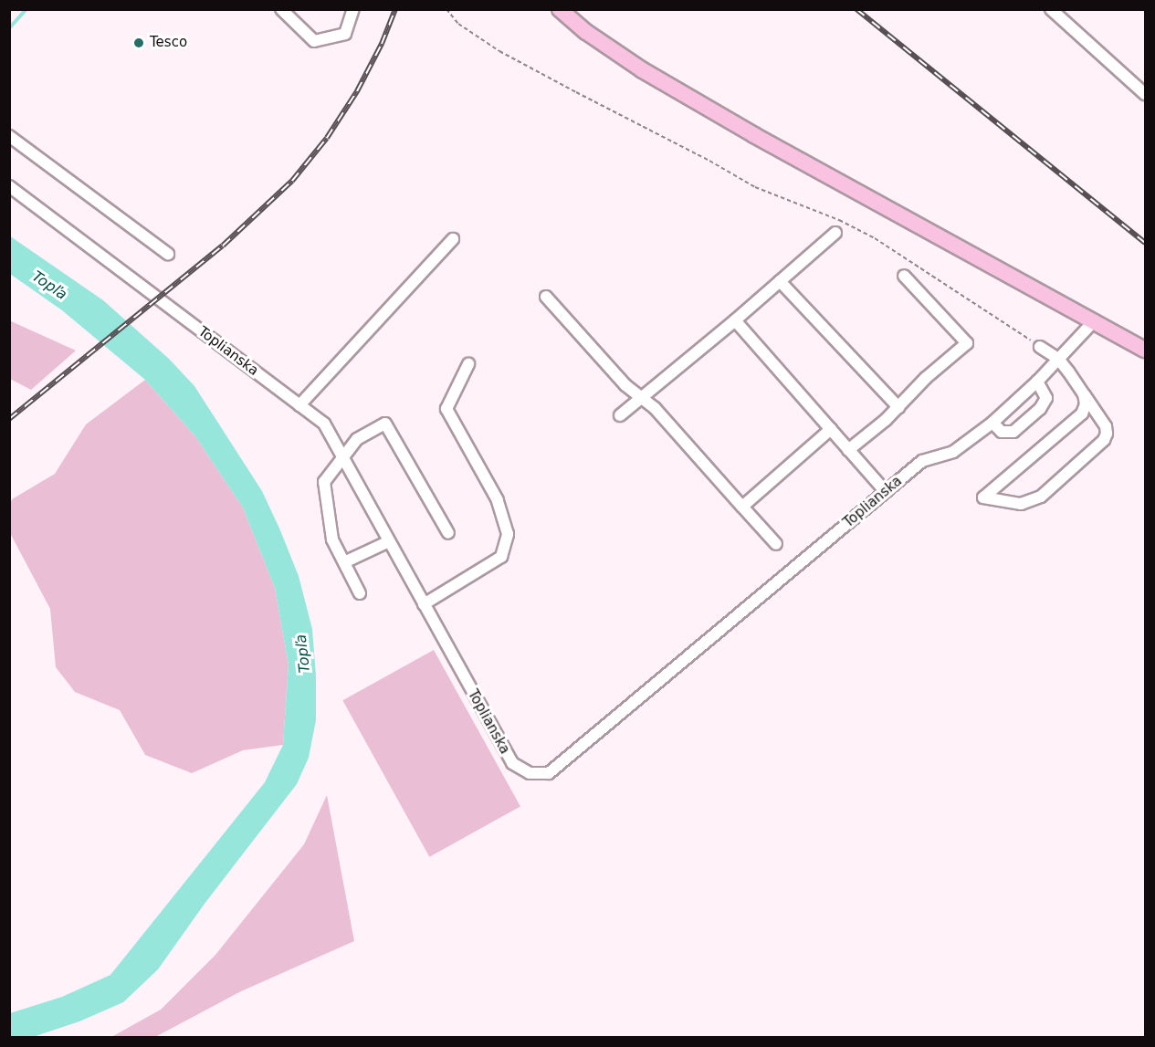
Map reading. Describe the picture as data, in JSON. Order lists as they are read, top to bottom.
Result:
{
  "streets": {
    "street": ["Toplianska"]
  },
  "water": ["Topľa"],
  "places": ["Tesco"]
}
